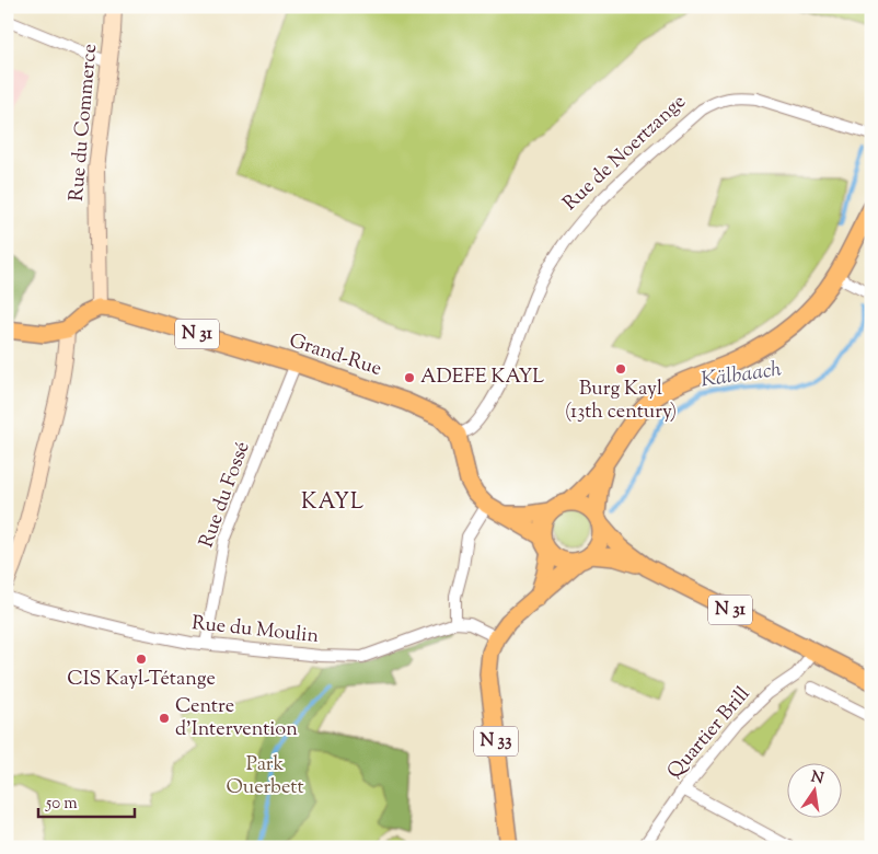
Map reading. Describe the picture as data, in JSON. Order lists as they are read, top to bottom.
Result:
{
  "streets": {
    "main road": ["N 31", "Grand-Rue", "N 33"],
    "street": [
      "Rue du Commerce",
      "Rue de Noertzange",
      "Rue du Fossé",
      "Rue du Moulin",
      "Quartier Brill"
    ]
  },
  "crossings": [
    ["Rue du Commerce", "Grand-Rue"],
    ["Rue de Noertzange", "Grand-Rue"],
    ["N 31", "Quartier Brill"],
    ["N 31", "N 33"],
    ["Grand-Rue", "Rue du Fossé"],
    ["Rue du Fossé", "Rue du Moulin"]
  ],
  "districts": ["KAYL"],
  "water": ["Kälbaach"],
  "parks": ["Park Ouerbett"],
  "places": [
    "Burg Kayl (13th century)",
    "ADEFE KAYL",
    "CIS Kayl-Tétange",
    "Centre d'Intervention"
  ],
  "scale_bar": "50 m",
  "north": "top"
}
